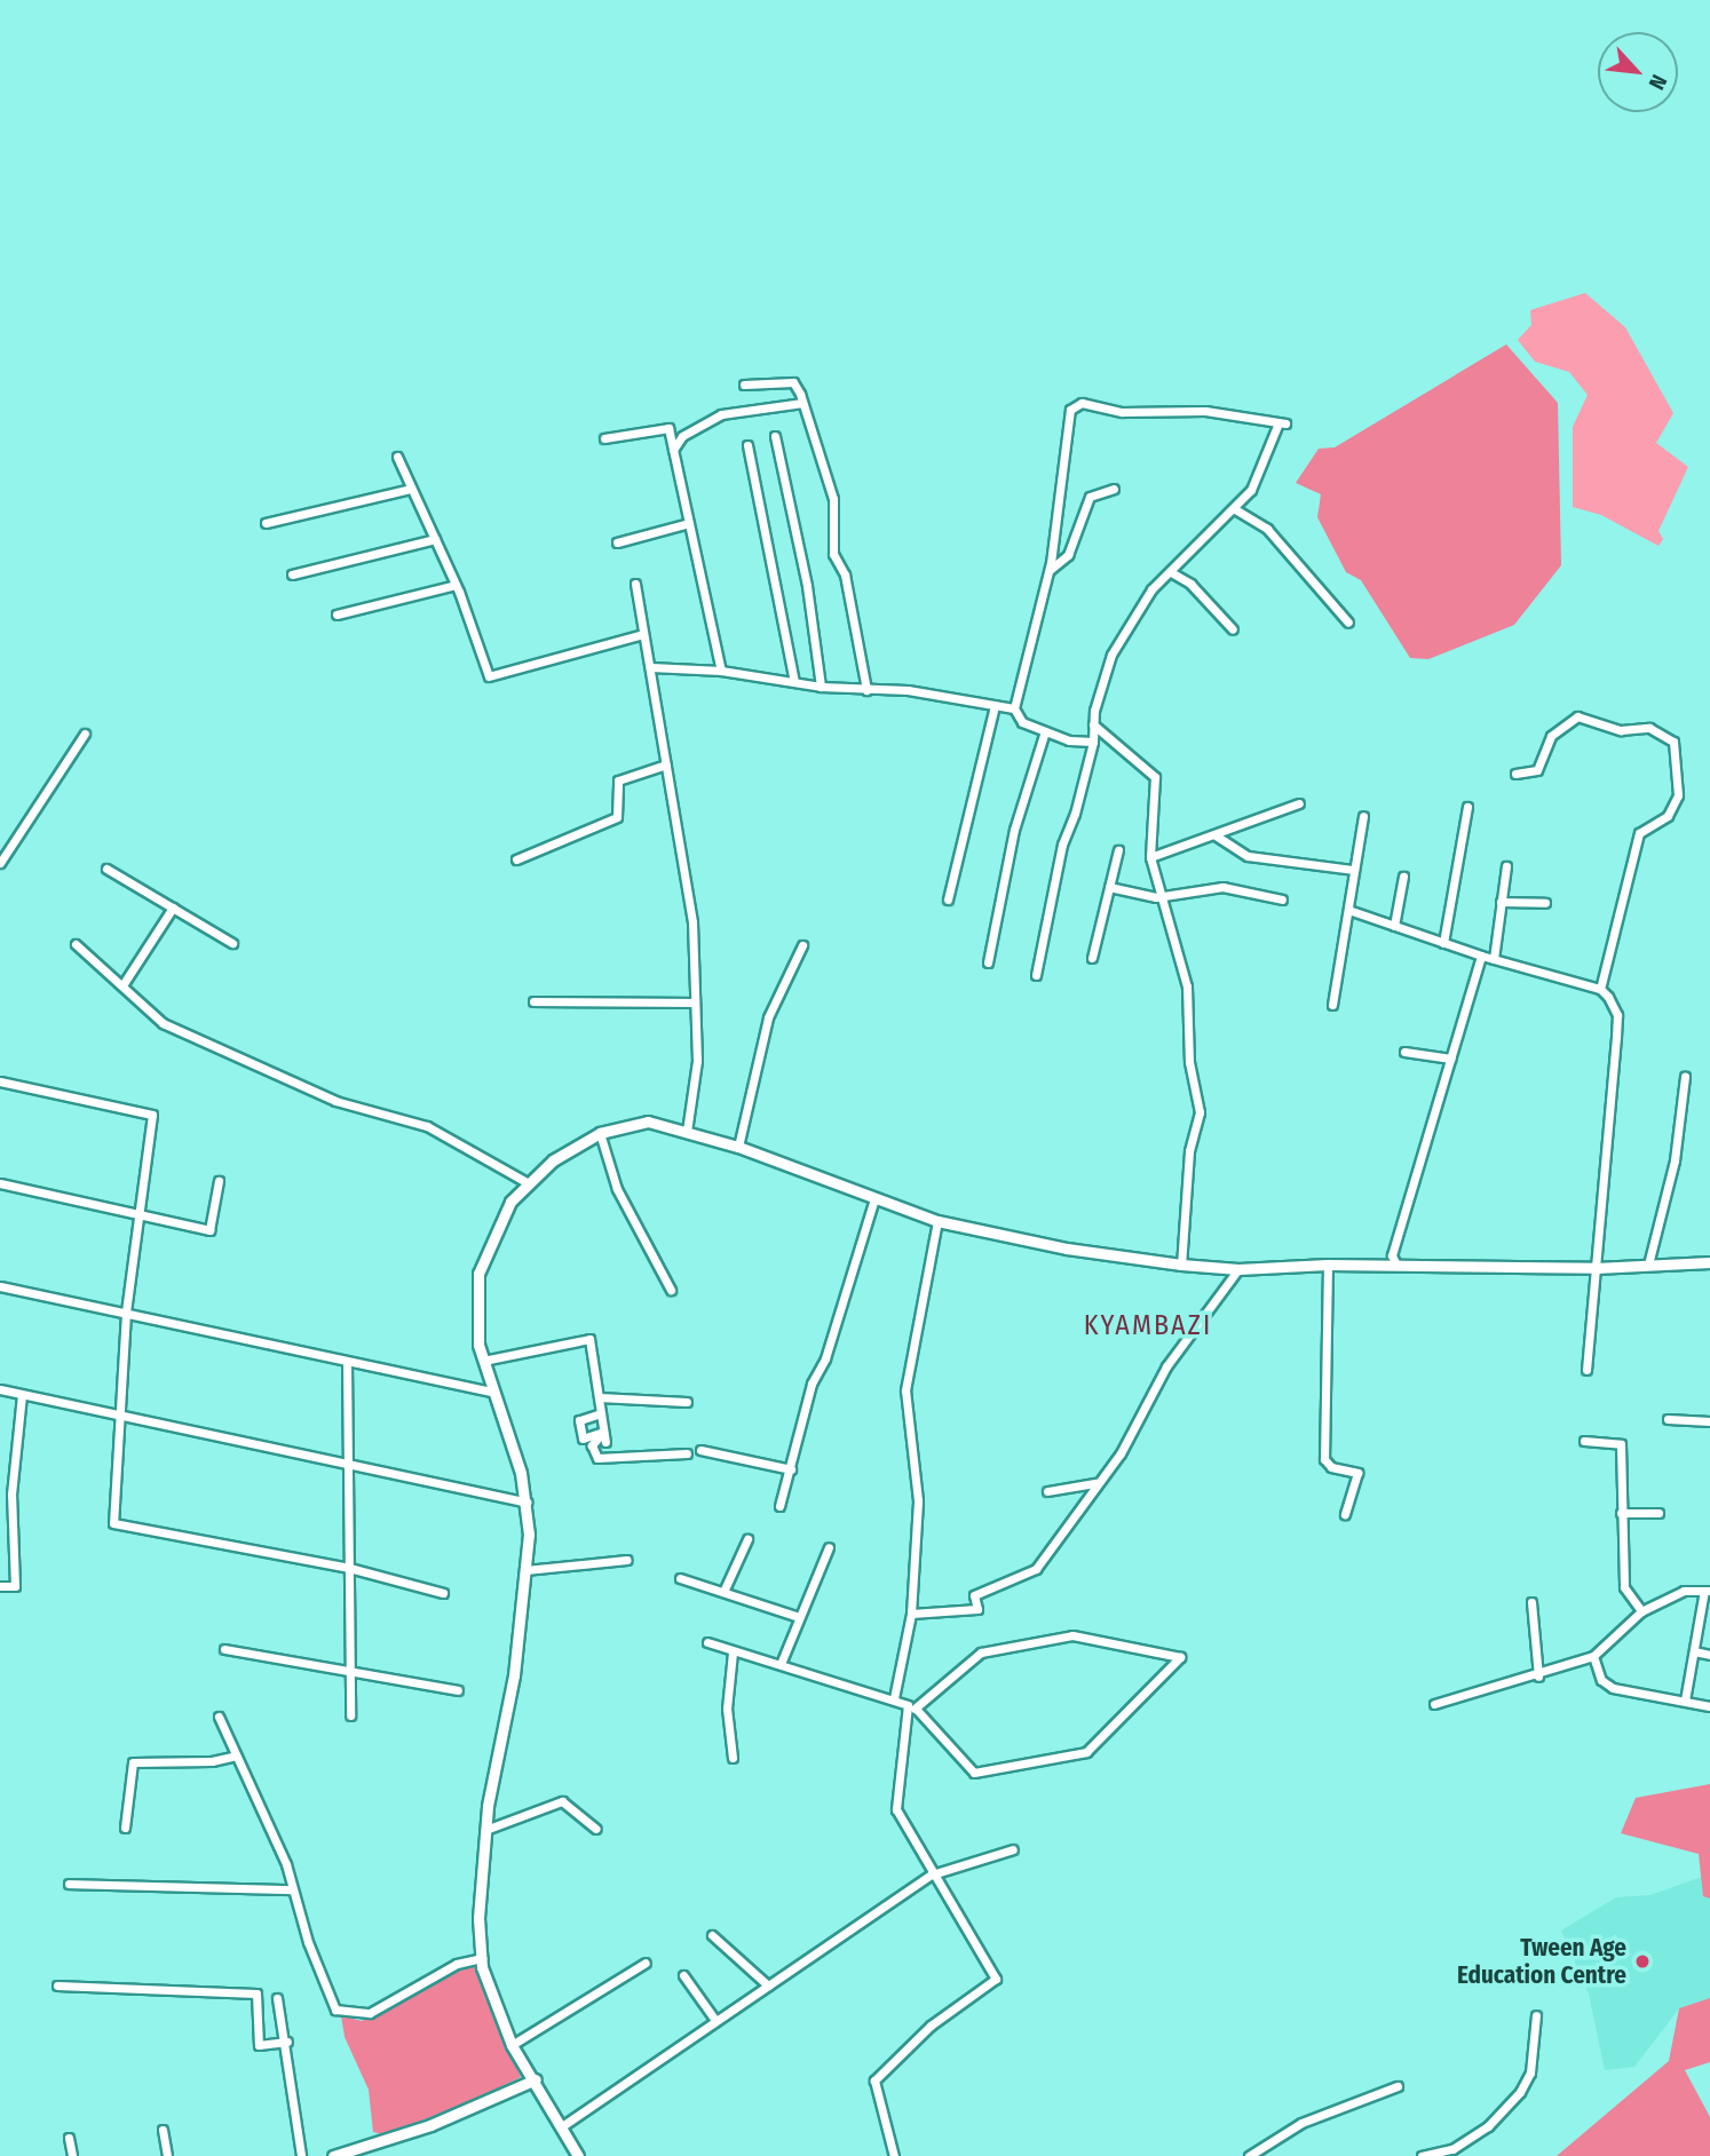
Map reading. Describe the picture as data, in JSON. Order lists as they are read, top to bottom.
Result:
{
  "districts": ["KYAMBAZI"],
  "places": ["Tween Age Education Centre"],
  "north": "bottom right"
}
